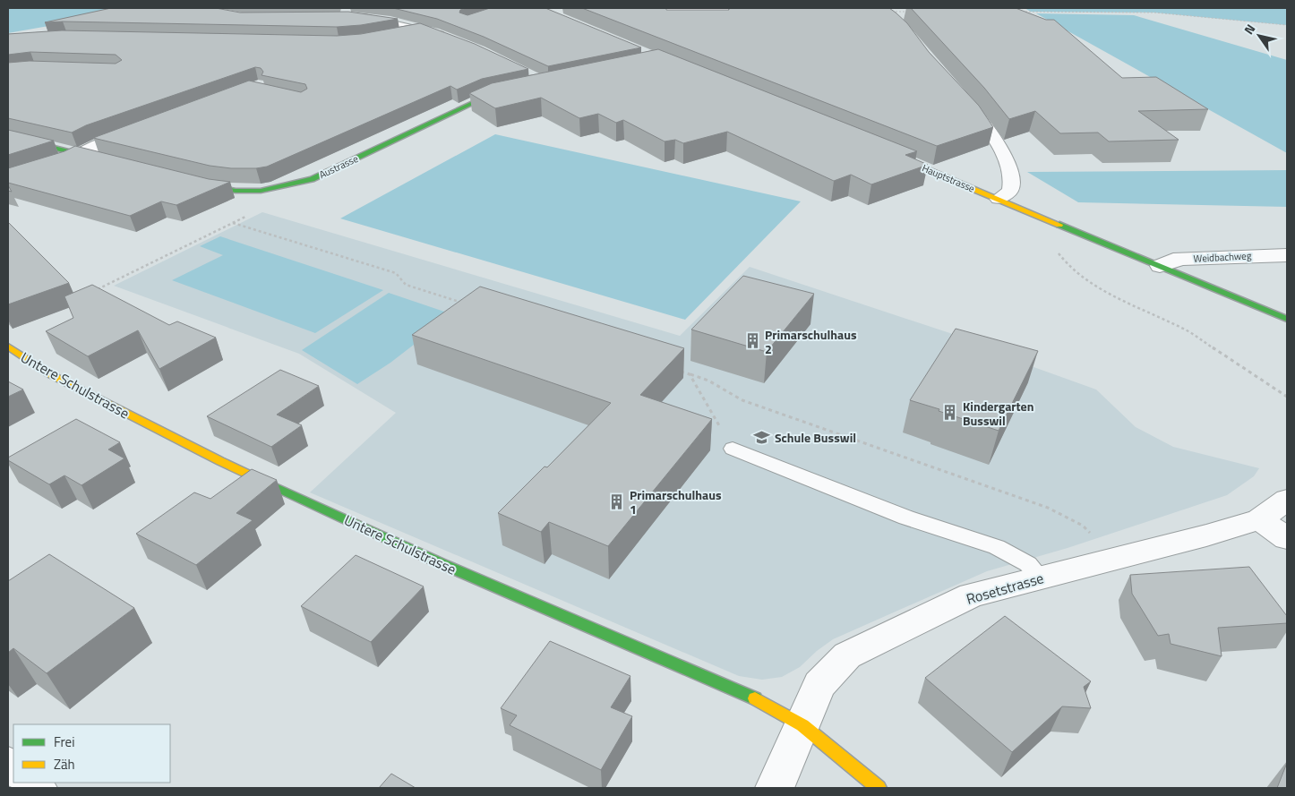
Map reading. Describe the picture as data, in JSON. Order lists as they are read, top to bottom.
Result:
{
  "streets": {
    "street": [
      "Austrasse",
      "Hauptstrasse",
      "Weidbachweg",
      "Untere Schulstrasse",
      "Rosetstrasse"
    ]
  },
  "crossings": [
    ["Hauptstrasse", "Weidbachweg"],
    ["Untere Schulstrasse", "Rosetstrasse"]
  ],
  "places": {
    "building": ["Primarschulhaus 2", "Kindergarten Busswil", "Primarschulhaus 1"],
    "school or university": ["Schule Busswil"]
  },
  "legend": ["Frei", "Zäh"],
  "north": "top left"
}
